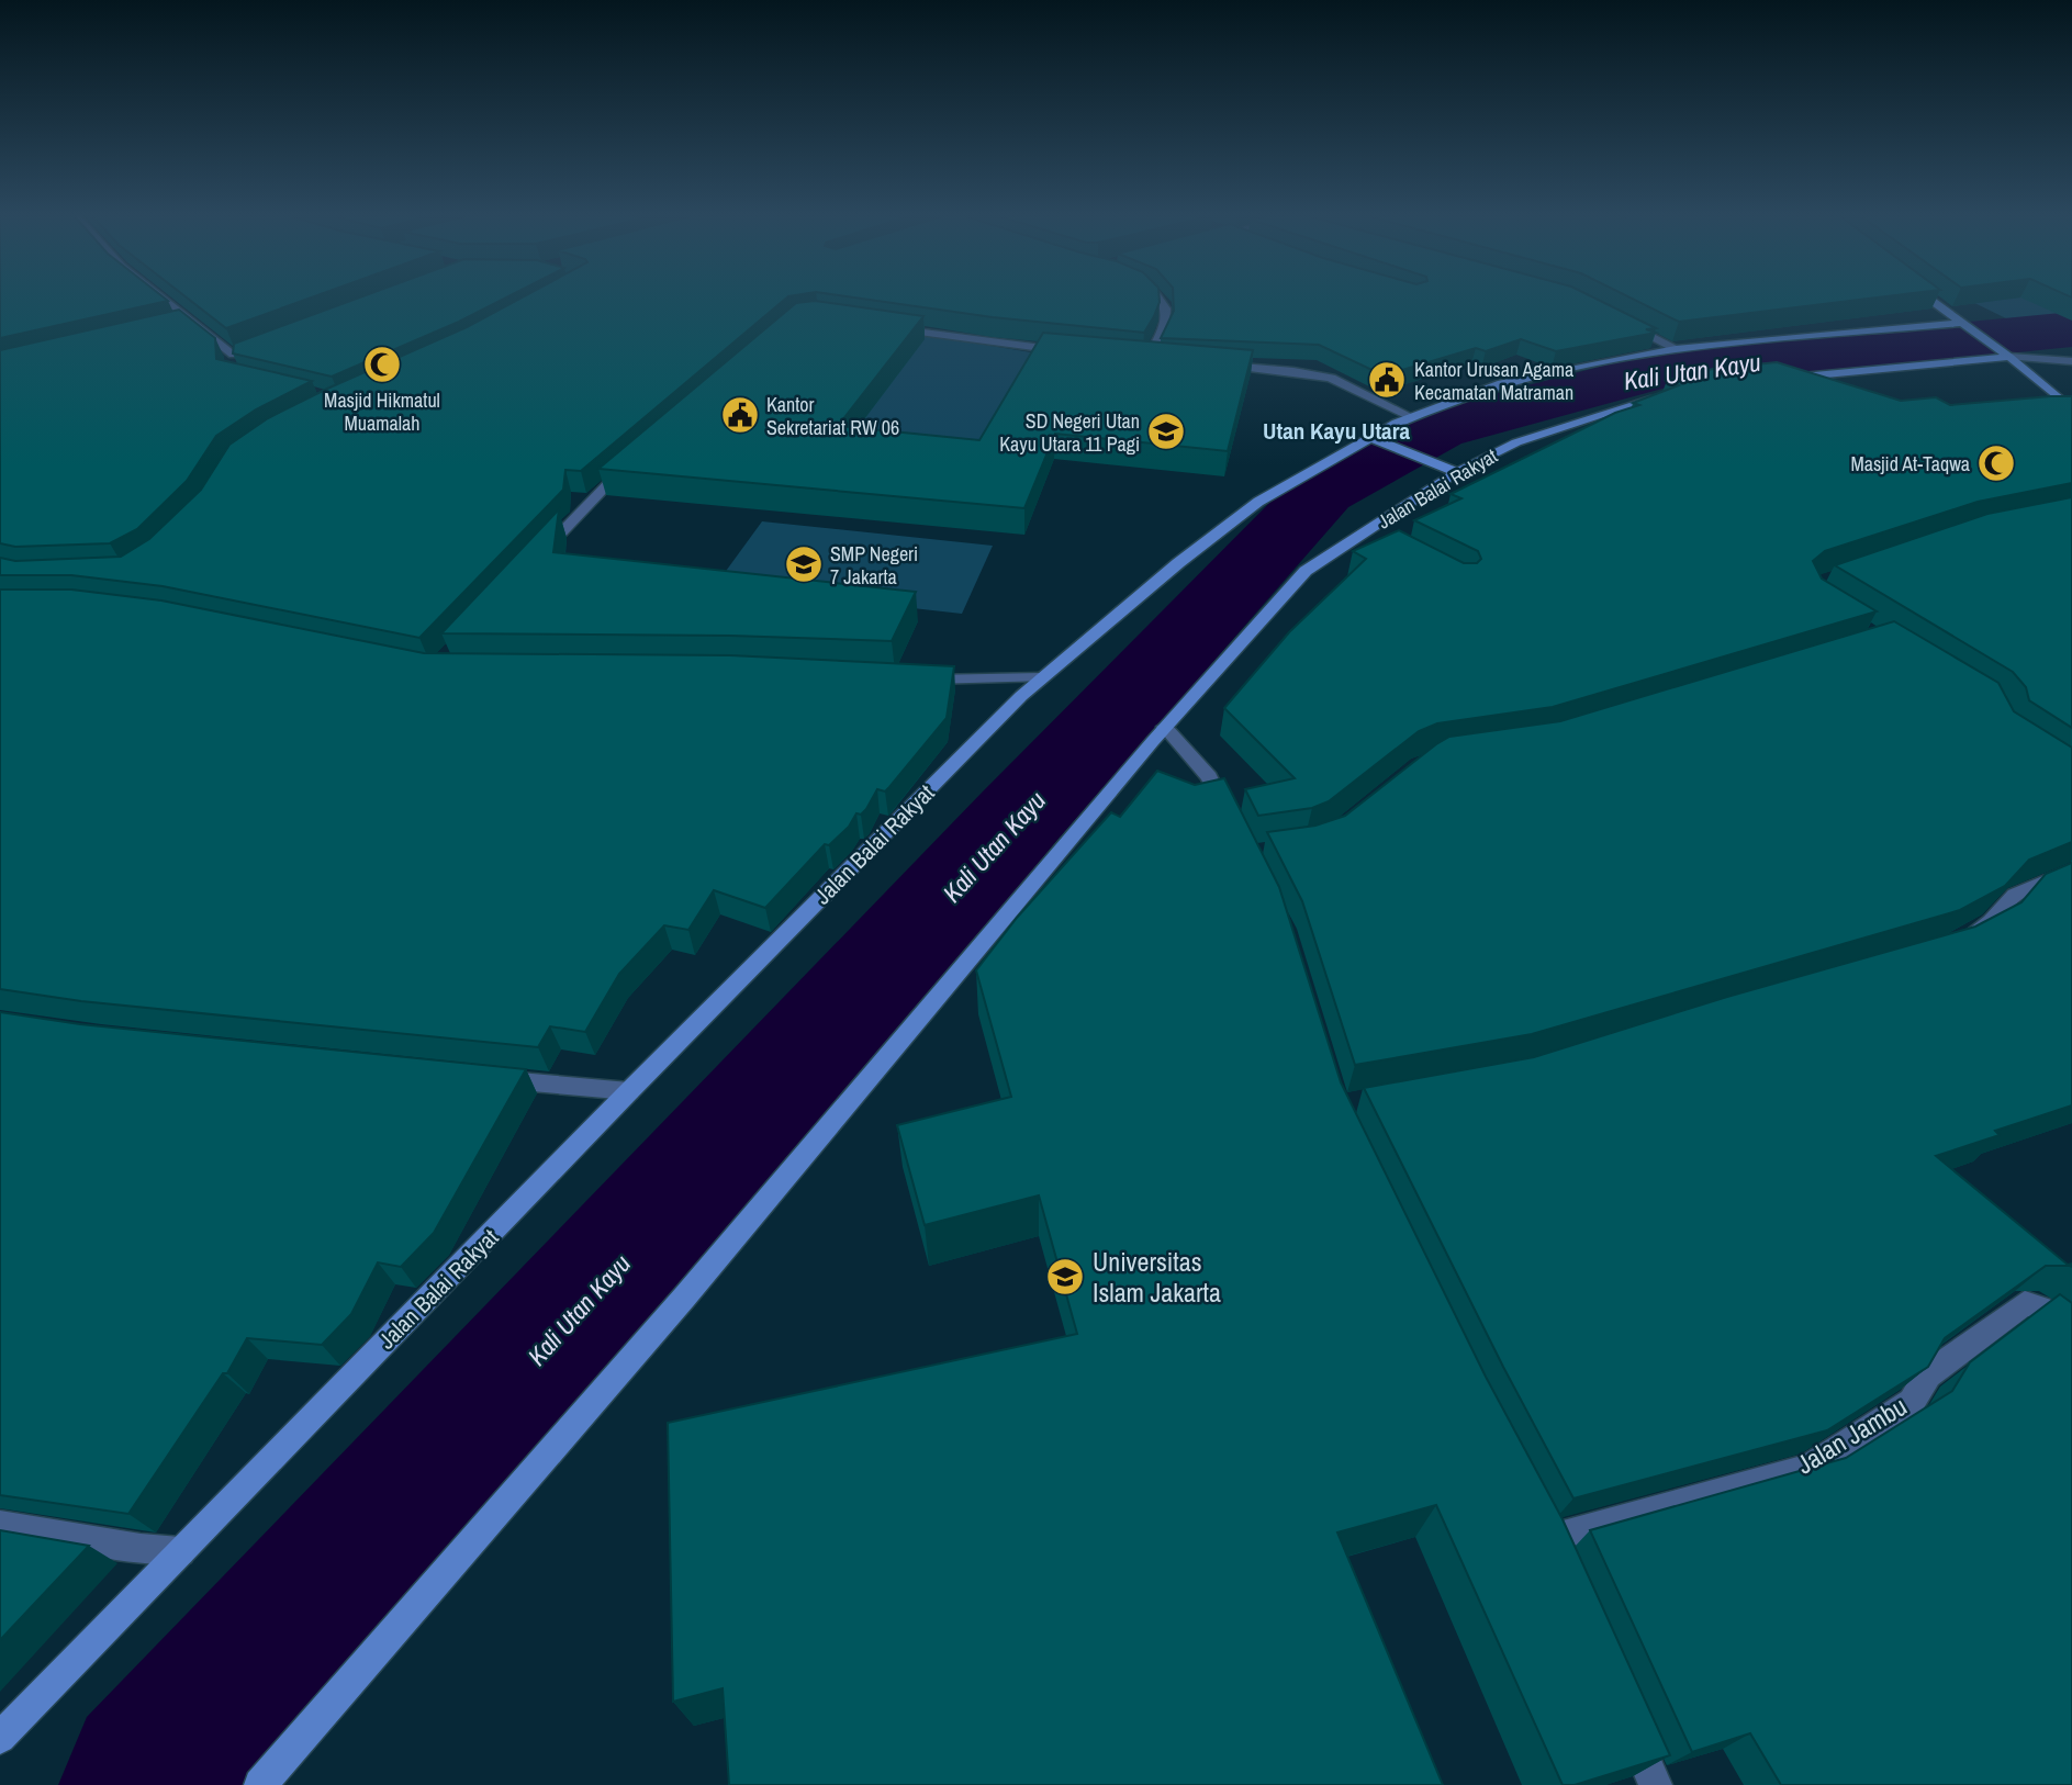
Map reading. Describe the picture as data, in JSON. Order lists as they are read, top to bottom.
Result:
{
  "streets": {
    "street": ["Jalan Balai Rakyat", "Jalan Jambu"]
  },
  "districts": ["Utan Kayu Utara"],
  "water": ["Kali Utan Kayu"],
  "places": {
    "mosque": ["Masjid Hikmatul Muamalah", "Masjid At-Taqwa"],
    "public building": ["Kantor Urusan Agama Kecamatan Matraman", "Kantor Sekretariat RW 06"],
    "school or university": ["SD Negeri Utan Kayu Utara 11 Pagi", "SMP Negeri 7 Jakarta", "Universitas Islam Jakarta"]
  }
}
